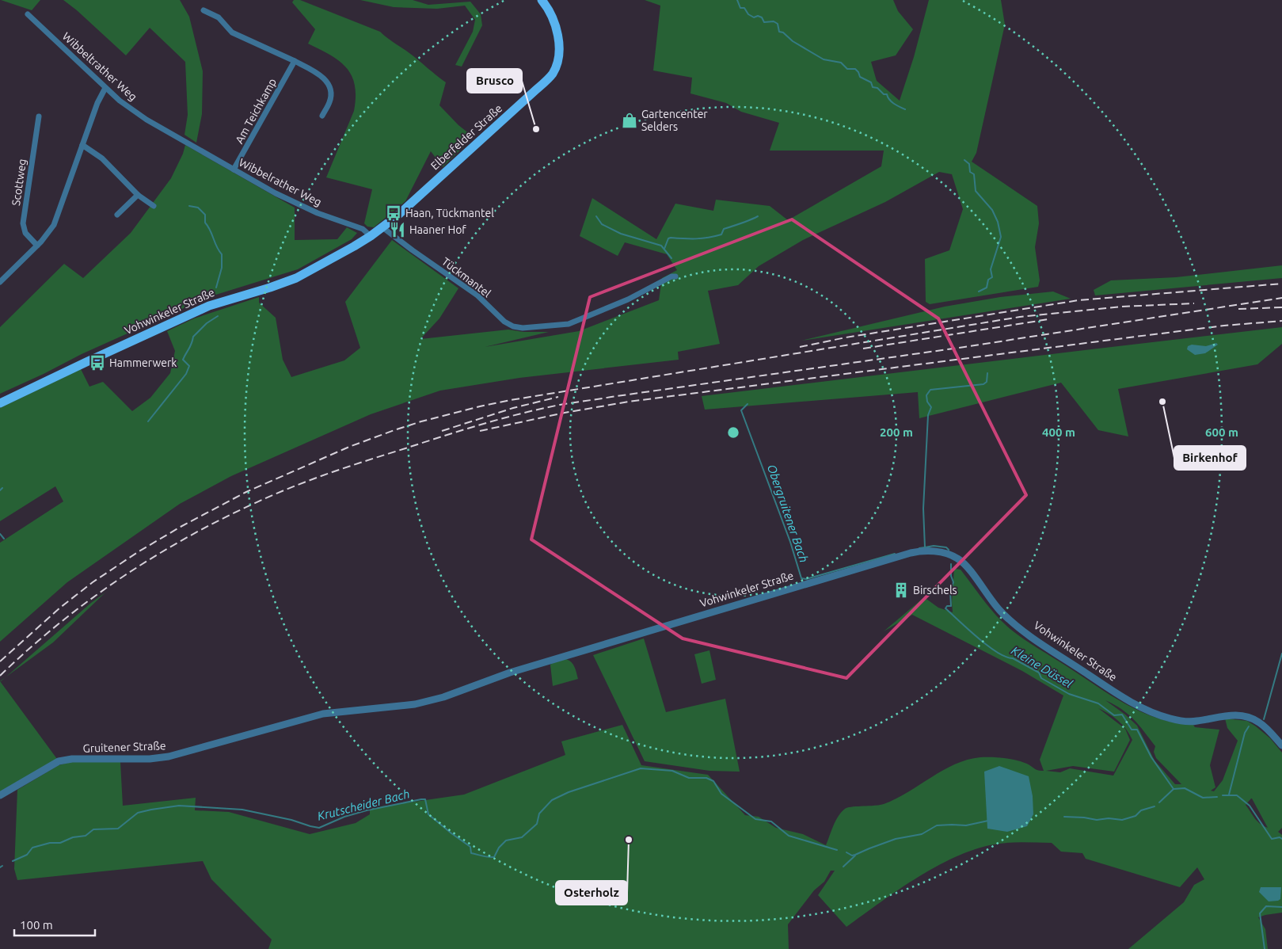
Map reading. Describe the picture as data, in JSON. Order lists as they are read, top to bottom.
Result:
{
  "streets": {
    "main road": ["Elberfelder Straße", "Vohwinkeler Straße"],
    "street": [
      "Wibbeltrather Weg",
      "Am Teichkamp",
      "Scottweg",
      "Wibbelrather Weg",
      "Tückmantel",
      "Gruitener Straße"
    ]
  },
  "crossings": [
    ["Wibbeltrather Weg", "Wibbelrather Weg"],
    ["Am Teichkamp", "Wibbelrather Weg"],
    ["Elberfelder Straße", "Wibbelrather Weg"],
    ["Elberfelder Straße", "Tückmantel"],
    ["Elberfelder Straße", "Vohwinkeler Straße"],
    ["Wibbelrather Weg", "Vohwinkeler Straße"],
    ["Vohwinkeler Straße", "Gruitener Straße"]
  ],
  "water": ["Obergruitener Bach", "Kleine Düssel", "Krutscheider Bach"],
  "places": {
    "shop": ["Gartencenter Selders"],
    "other": ["Brusco", "Birkenhof", "Osterholz"],
    "bus stop": ["Haan, Tückmantel", "Hammerwerk"],
    "restaurant": ["Haaner Hof"],
    "building": ["Birschels"]
  },
  "scale_bar": "100 m",
  "rings": ["200 m", "400 m", "600 m"]
}
